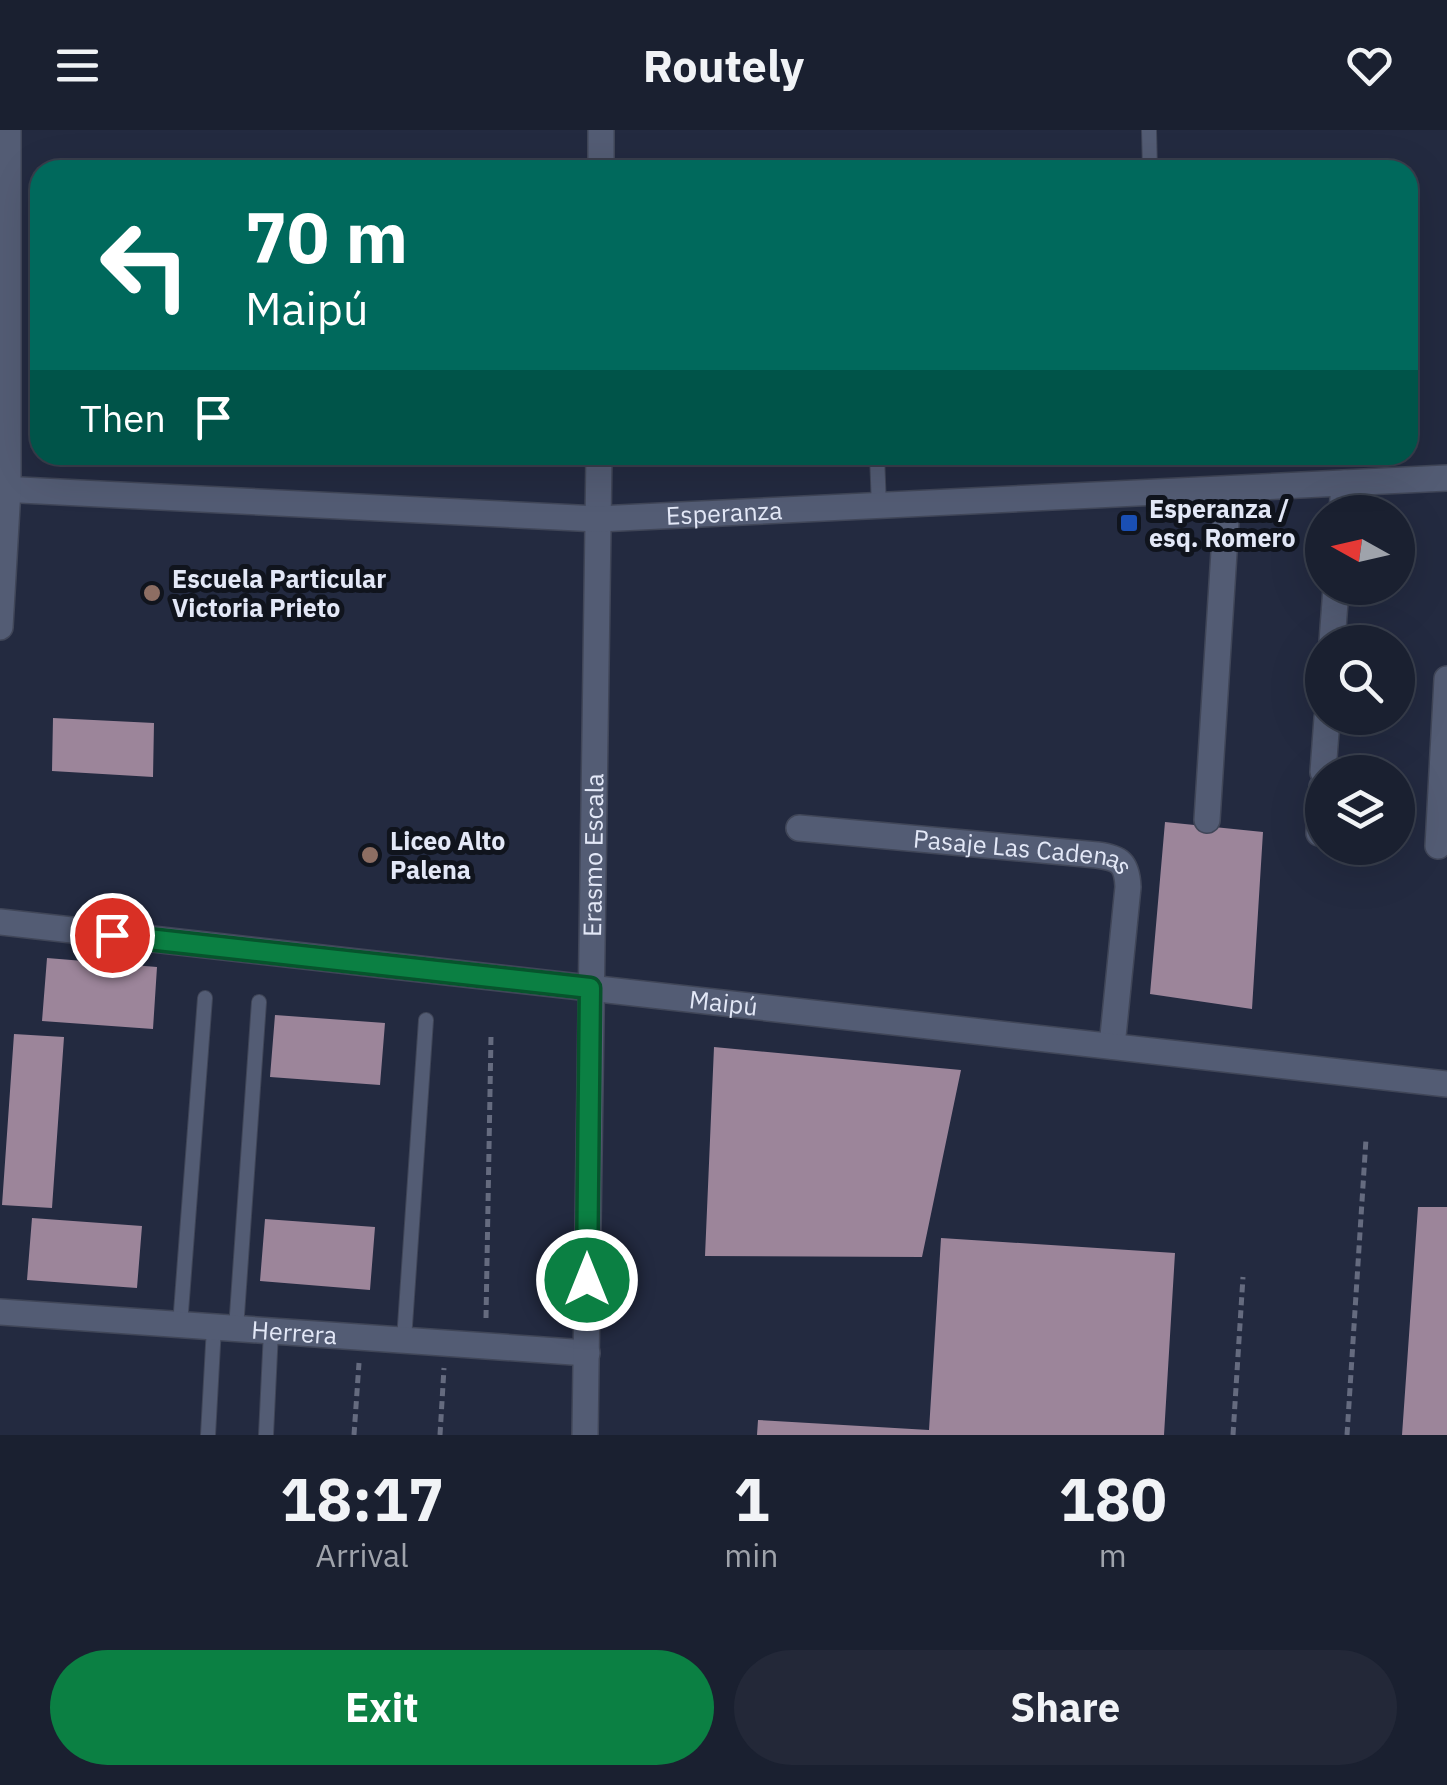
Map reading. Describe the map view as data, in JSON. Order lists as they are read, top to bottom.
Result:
{
  "streets": {
    "street": [
      "Esperanza",
      "Erasmo Escala",
      "Pasaje Las Cadenas",
      "Maipú",
      "Herrera"
    ]
  },
  "crossings": [
    ["Esperanza", "Erasmo Escala"],
    ["Erasmo Escala", "Maipú"],
    ["Erasmo Escala", "Herrera"],
    ["Pasaje Las Cadenas", "Maipú"]
  ],
  "places": {
    "transit": ["Esperanza / esq. Romero"],
    "other": ["Escuela Particular Victoria Prieto", "Liceo Alto Palena"]
  },
  "north": "left",
  "page": {
    "header": "Routely",
    "turn": ["70 m", "Maipú"],
    "then": "Then",
    "eta": [
      "18:17",
      "Arrival",
      "1",
      "min",
      "180",
      "m"
    ],
    "buttons": ["Exit", "Share"]
  }
}
